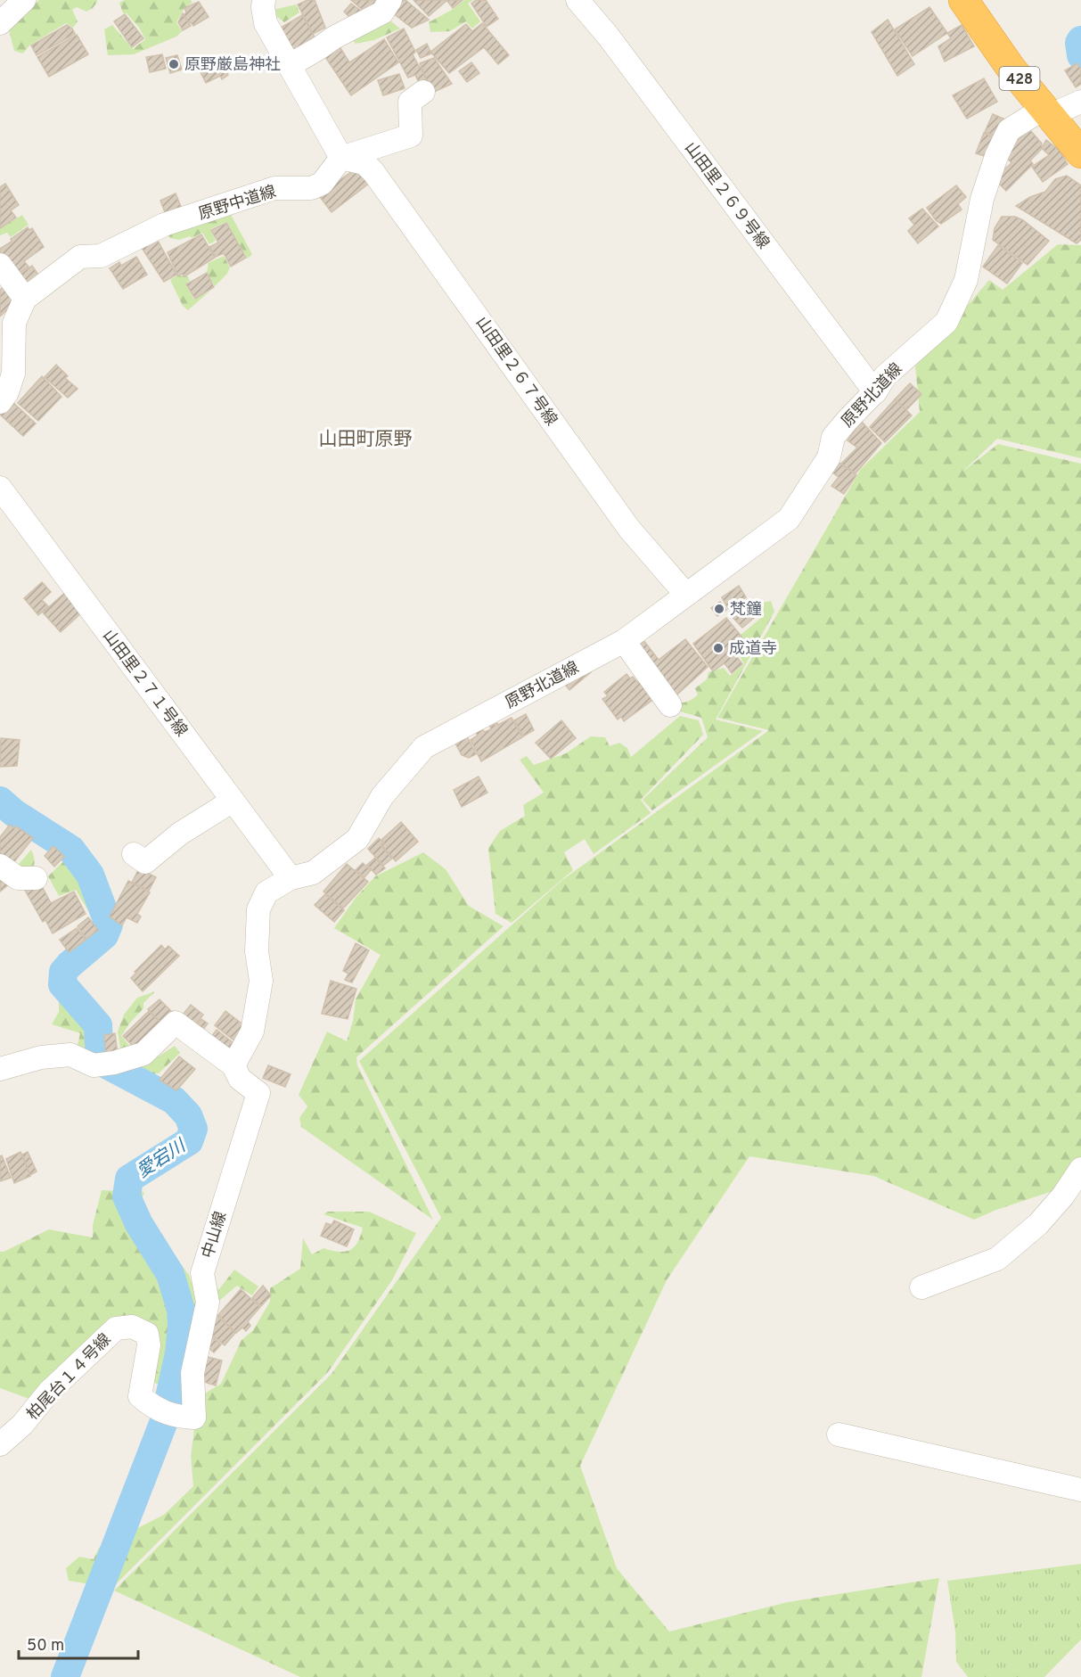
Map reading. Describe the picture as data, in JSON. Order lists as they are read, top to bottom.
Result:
{
  "streets": {
    "highway": ["428"],
    "street": [
      "山田里２６９号線",
      "原野中道線",
      "山田里２６７号線",
      "原野北道線",
      "山田里２７１号線",
      "中山線",
      "柏尾台１４号線"
    ]
  },
  "crossings": [
    ["428", "原野北道線"],
    ["山田里２６９号線", "原野北道線"],
    ["原野中道線", "山田里２６７号線"],
    ["山田里２６７号線", "原野北道線"],
    ["原野北道線", "山田里２７１号線"],
    ["原野北道線", "中山線"],
    ["中山線", "柏尾台１４号線"]
  ],
  "districts": ["山田町原野"],
  "water": ["愛宕川"],
  "places": ["原野厳島神社", "梵鐘", "成道寺"],
  "scale_bar": "50 m"
}
